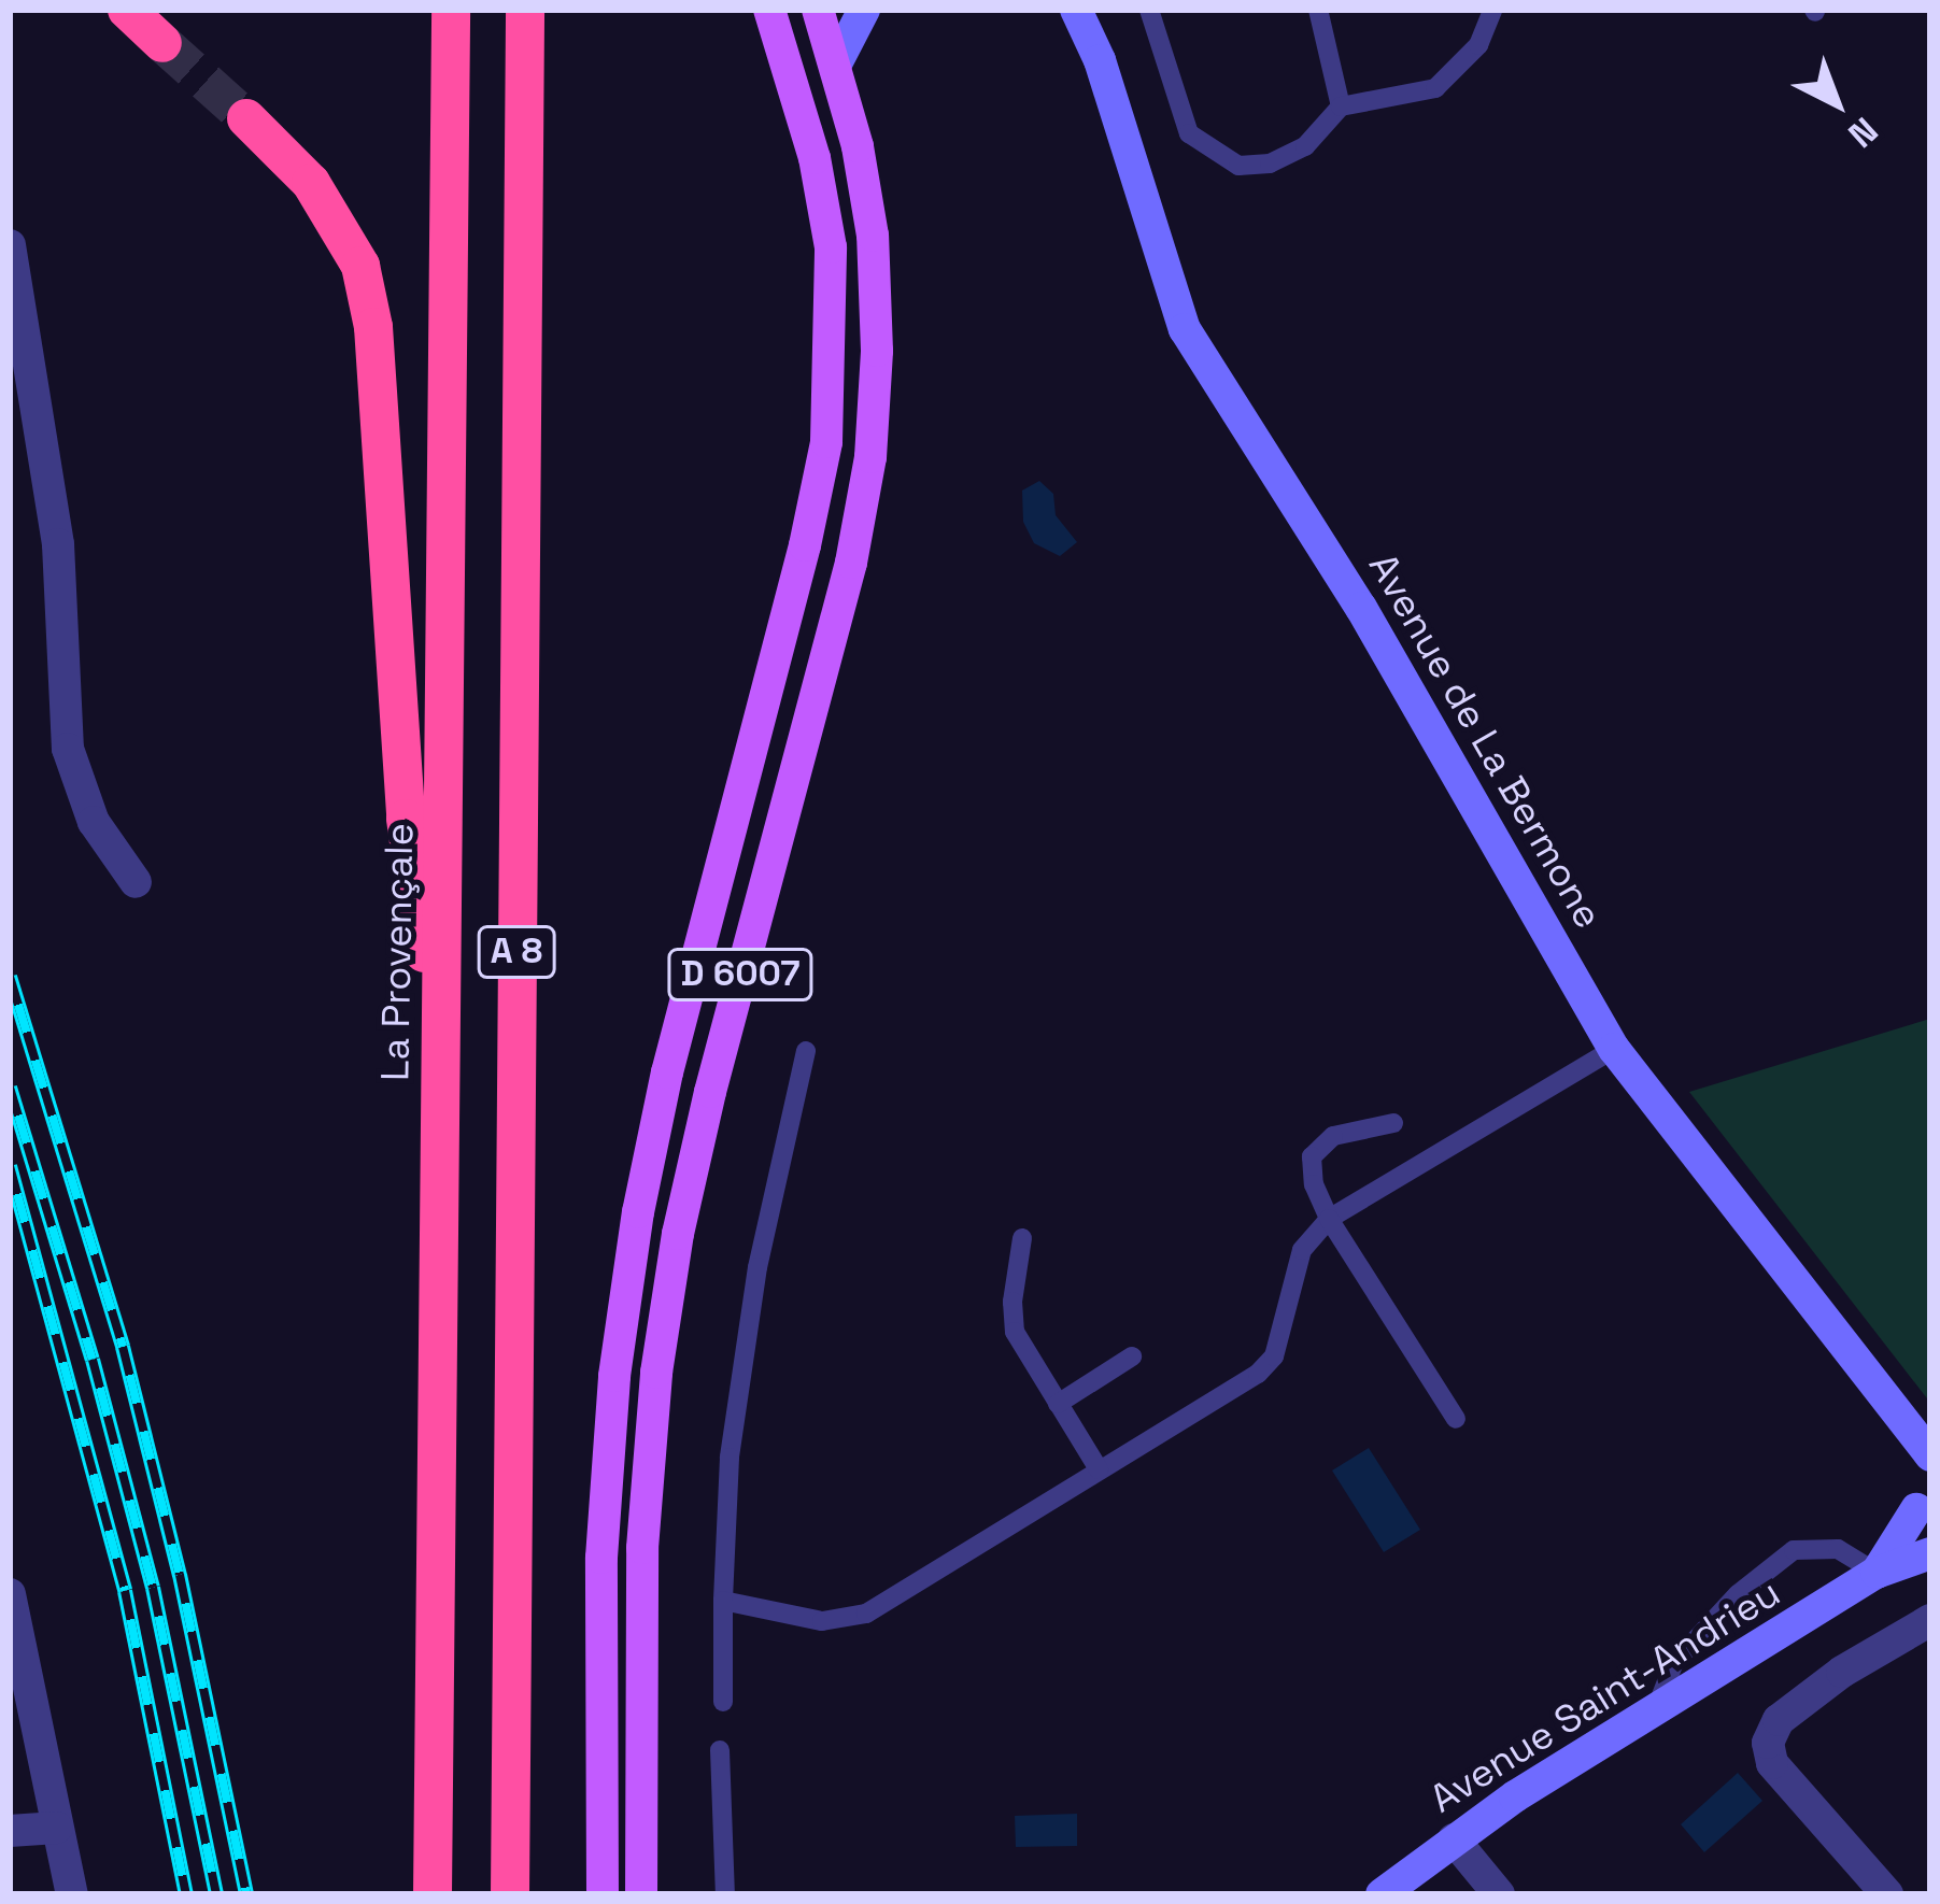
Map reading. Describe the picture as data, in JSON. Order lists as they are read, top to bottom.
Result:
{
  "streets": {
    "highway": ["La Provençale", "A 8"],
    "main road": ["D 6007"],
    "street": ["Avenue de La Bermone", "Avenue Saint-Andrieu"]
  },
  "north": "bottom right"
}
